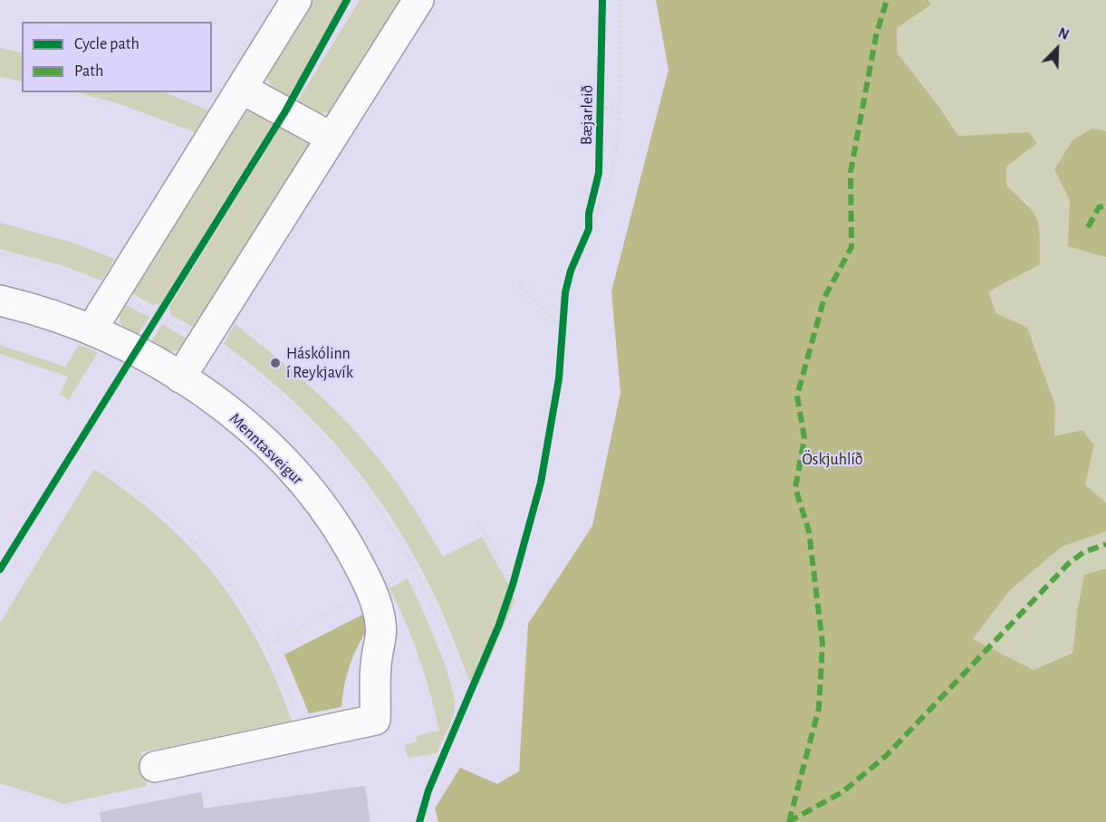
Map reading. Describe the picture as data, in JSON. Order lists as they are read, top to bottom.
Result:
{
  "streets": {
    "lane": ["Menntasveigur"],
    "cycle path": ["Bæjarleið"]
  },
  "parks": ["Öskjuhlíð"],
  "places": ["Háskólinn í Reykjavík"],
  "legend": ["Cycle path", "Path"],
  "north": "top right"
}
